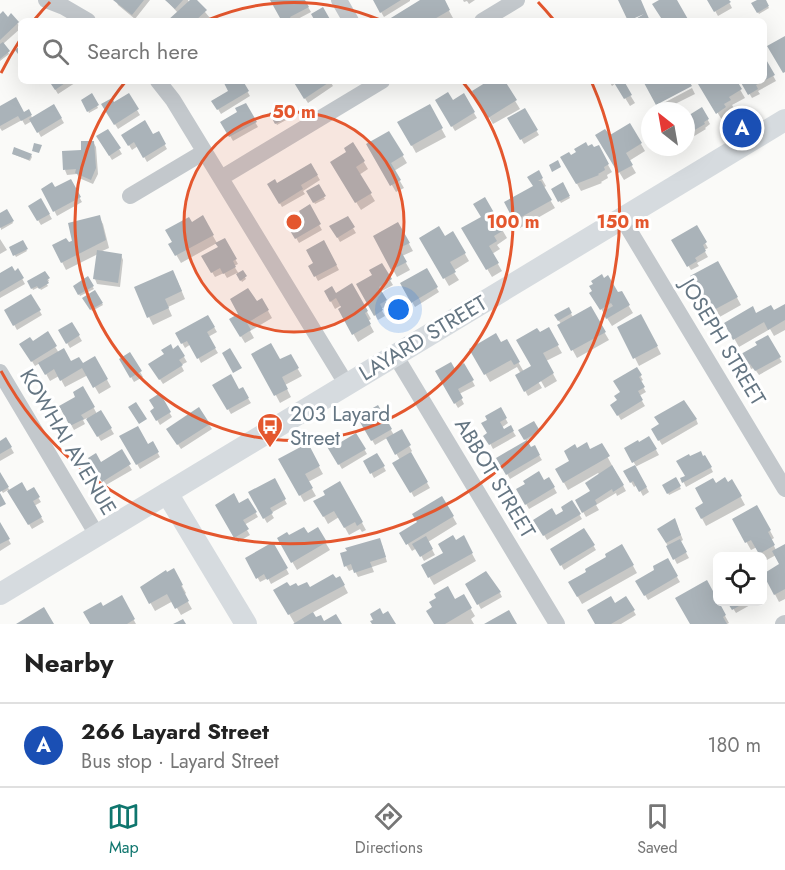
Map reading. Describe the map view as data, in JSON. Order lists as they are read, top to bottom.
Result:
{
  "streets": {
    "street": [
      "LAYARD STREET",
      "JOSEPH STREET",
      "KOWHAI AVENUE",
      "ABBOT STREET"
    ]
  },
  "crossings": [
    ["LAYARD STREET", "JOSEPH STREET"],
    ["LAYARD STREET", "KOWHAI AVENUE"],
    ["LAYARD STREET", "ABBOT STREET"]
  ],
  "places": {
    "bus stop": ["203 Layard Street"]
  },
  "north": "top left",
  "page": {
    "search": "Search here",
    "pins": "A",
    "heading": "Nearby",
    "list": [
      {
        "mark": "A",
        "name": "266 Layard Street",
        "note": "Bus stop · Layard Street",
        "value": "180 m"
      }
    ],
    "nav": ["Map", "Directions", "Saved"]
  },
  "rings": ["50 m", "100 m", "150 m"]
}
